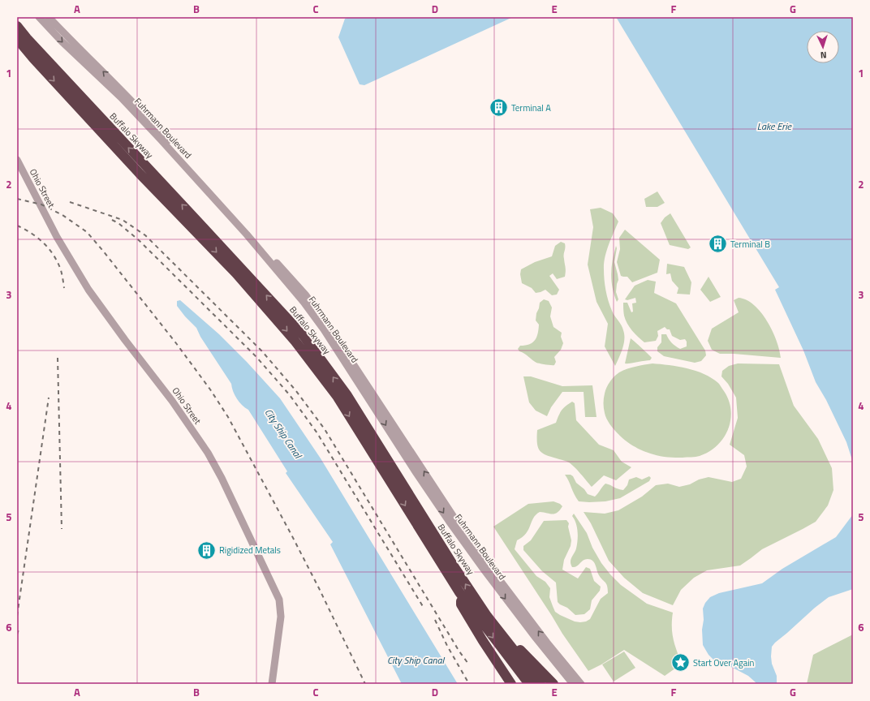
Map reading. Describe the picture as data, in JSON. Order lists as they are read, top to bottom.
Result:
{
  "streets": {
    "highway": ["Buffalo Skyway"],
    "street": ["Fuhrmann Boulevard", "Ohio Street"]
  },
  "water": ["Lake Erie", "City Ship Canal"],
  "places": {
    "building": ["Terminal A", "Terminal B", "Rigidized Metals"],
    "place": ["Start Over Again"]
  },
  "north": "bottom",
  "grid": {
    "columns": [
      "A",
      "B",
      "C",
      "D",
      "E",
      "F",
      "G"
    ],
    "rows": [
      "1",
      "2",
      "3",
      "4",
      "5",
      "6"
    ]
  }
}
